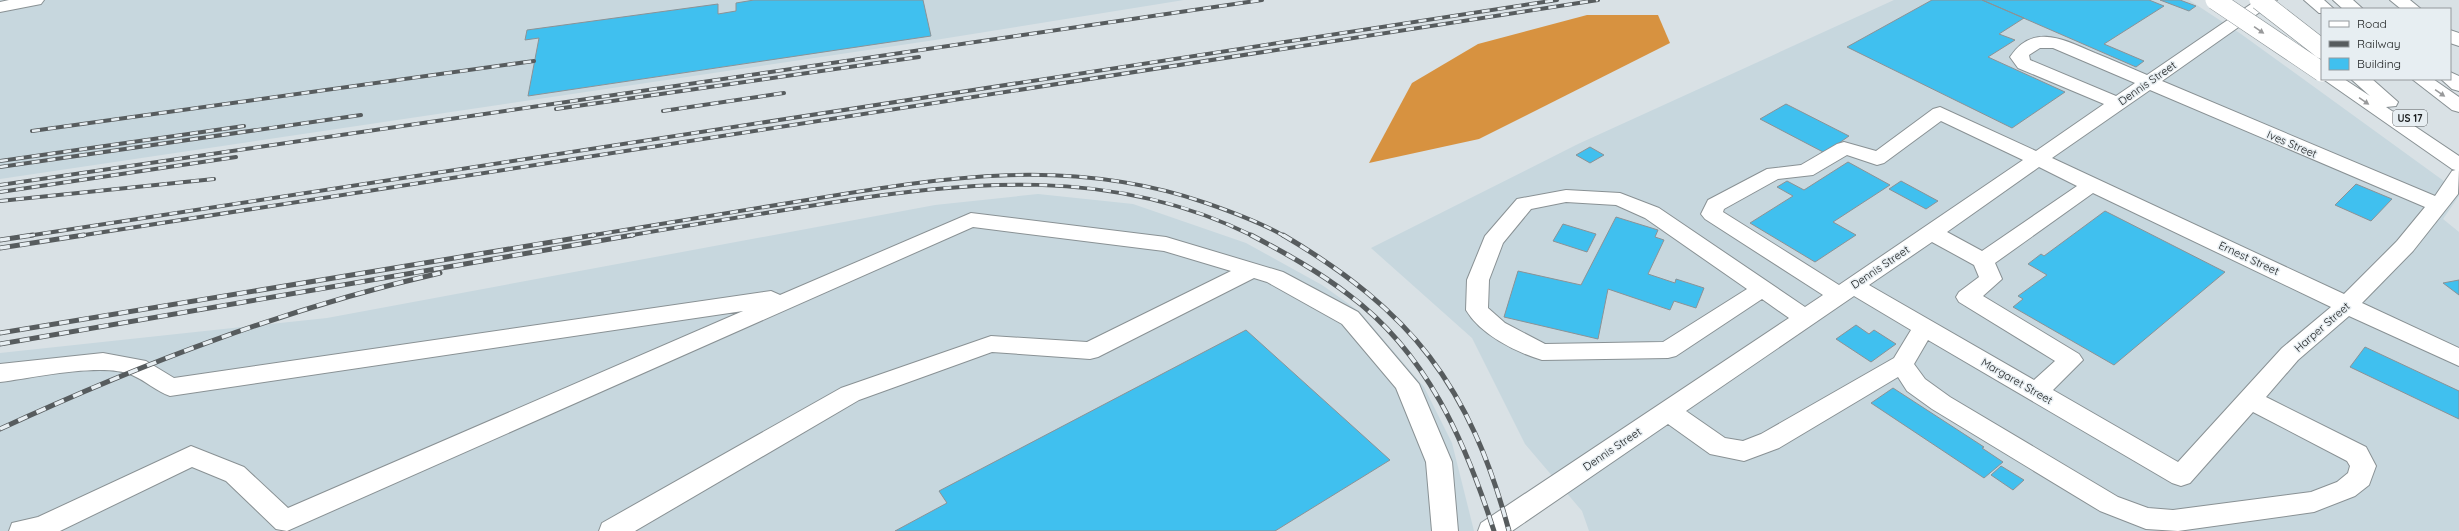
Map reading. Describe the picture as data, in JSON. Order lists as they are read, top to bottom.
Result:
{
  "streets": {
    "main road": [
      "Dennis Street",
      "US 17",
      "Ives Street",
      "Ernest Street",
      "Harper Street",
      "Margaret Street"
    ]
  },
  "crossings": [
    ["Dennis Street", "Ives Street"],
    ["Dennis Street", "Ernest Street"],
    ["Dennis Street", "Margaret Street"],
    ["Ives Street", "Harper Street"],
    ["Ernest Street", "Harper Street"],
    ["Ernest Street", "Margaret Street"],
    ["Harper Street", "Margaret Street"]
  ],
  "legend": ["Road", "Railway", "Building"]
}
